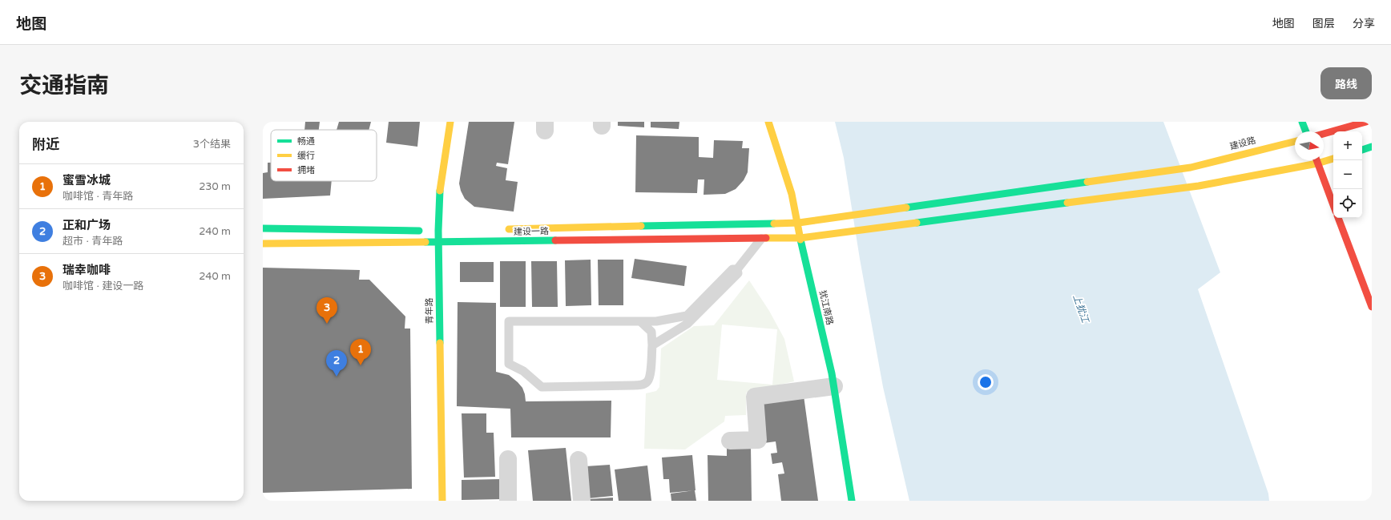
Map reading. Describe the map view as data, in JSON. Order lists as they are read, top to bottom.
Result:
{
  "streets": {
    "main road": [
      "建设路",
      "建设一路",
      "犹江南路",
      "青年路"
    ]
  },
  "crossings": [
    ["建设路", "犹江南路"],
    ["建设一路", "犹江南路"],
    ["建设一路", "青年路"]
  ],
  "water": ["上犹江"],
  "legend": ["畅通", "缓行", "拥堵"],
  "north": "right",
  "page": {
    "header": "地图",
    "nav": ["地图", "图层", "分享"],
    "title": "交通指南",
    "buttons": "路线",
    "heading": ["附近", "3个结果"],
    "map_buttons": ["+", "−"],
    "list": [
      {
        "mark": "1",
        "name": "蜜雪冰城",
        "note": "咖啡馆 · 青年路",
        "value": "230 m"
      },
      {
        "mark": "2",
        "name": "正和广场",
        "note": "超市 · 青年路",
        "value": "240 m"
      },
      {
        "mark": "3",
        "name": "瑞幸咖啡",
        "note": "咖啡馆 · 建设一路",
        "value": "240 m"
      }
    ],
    "pins": ["3", "1", "2"]
  }
}
